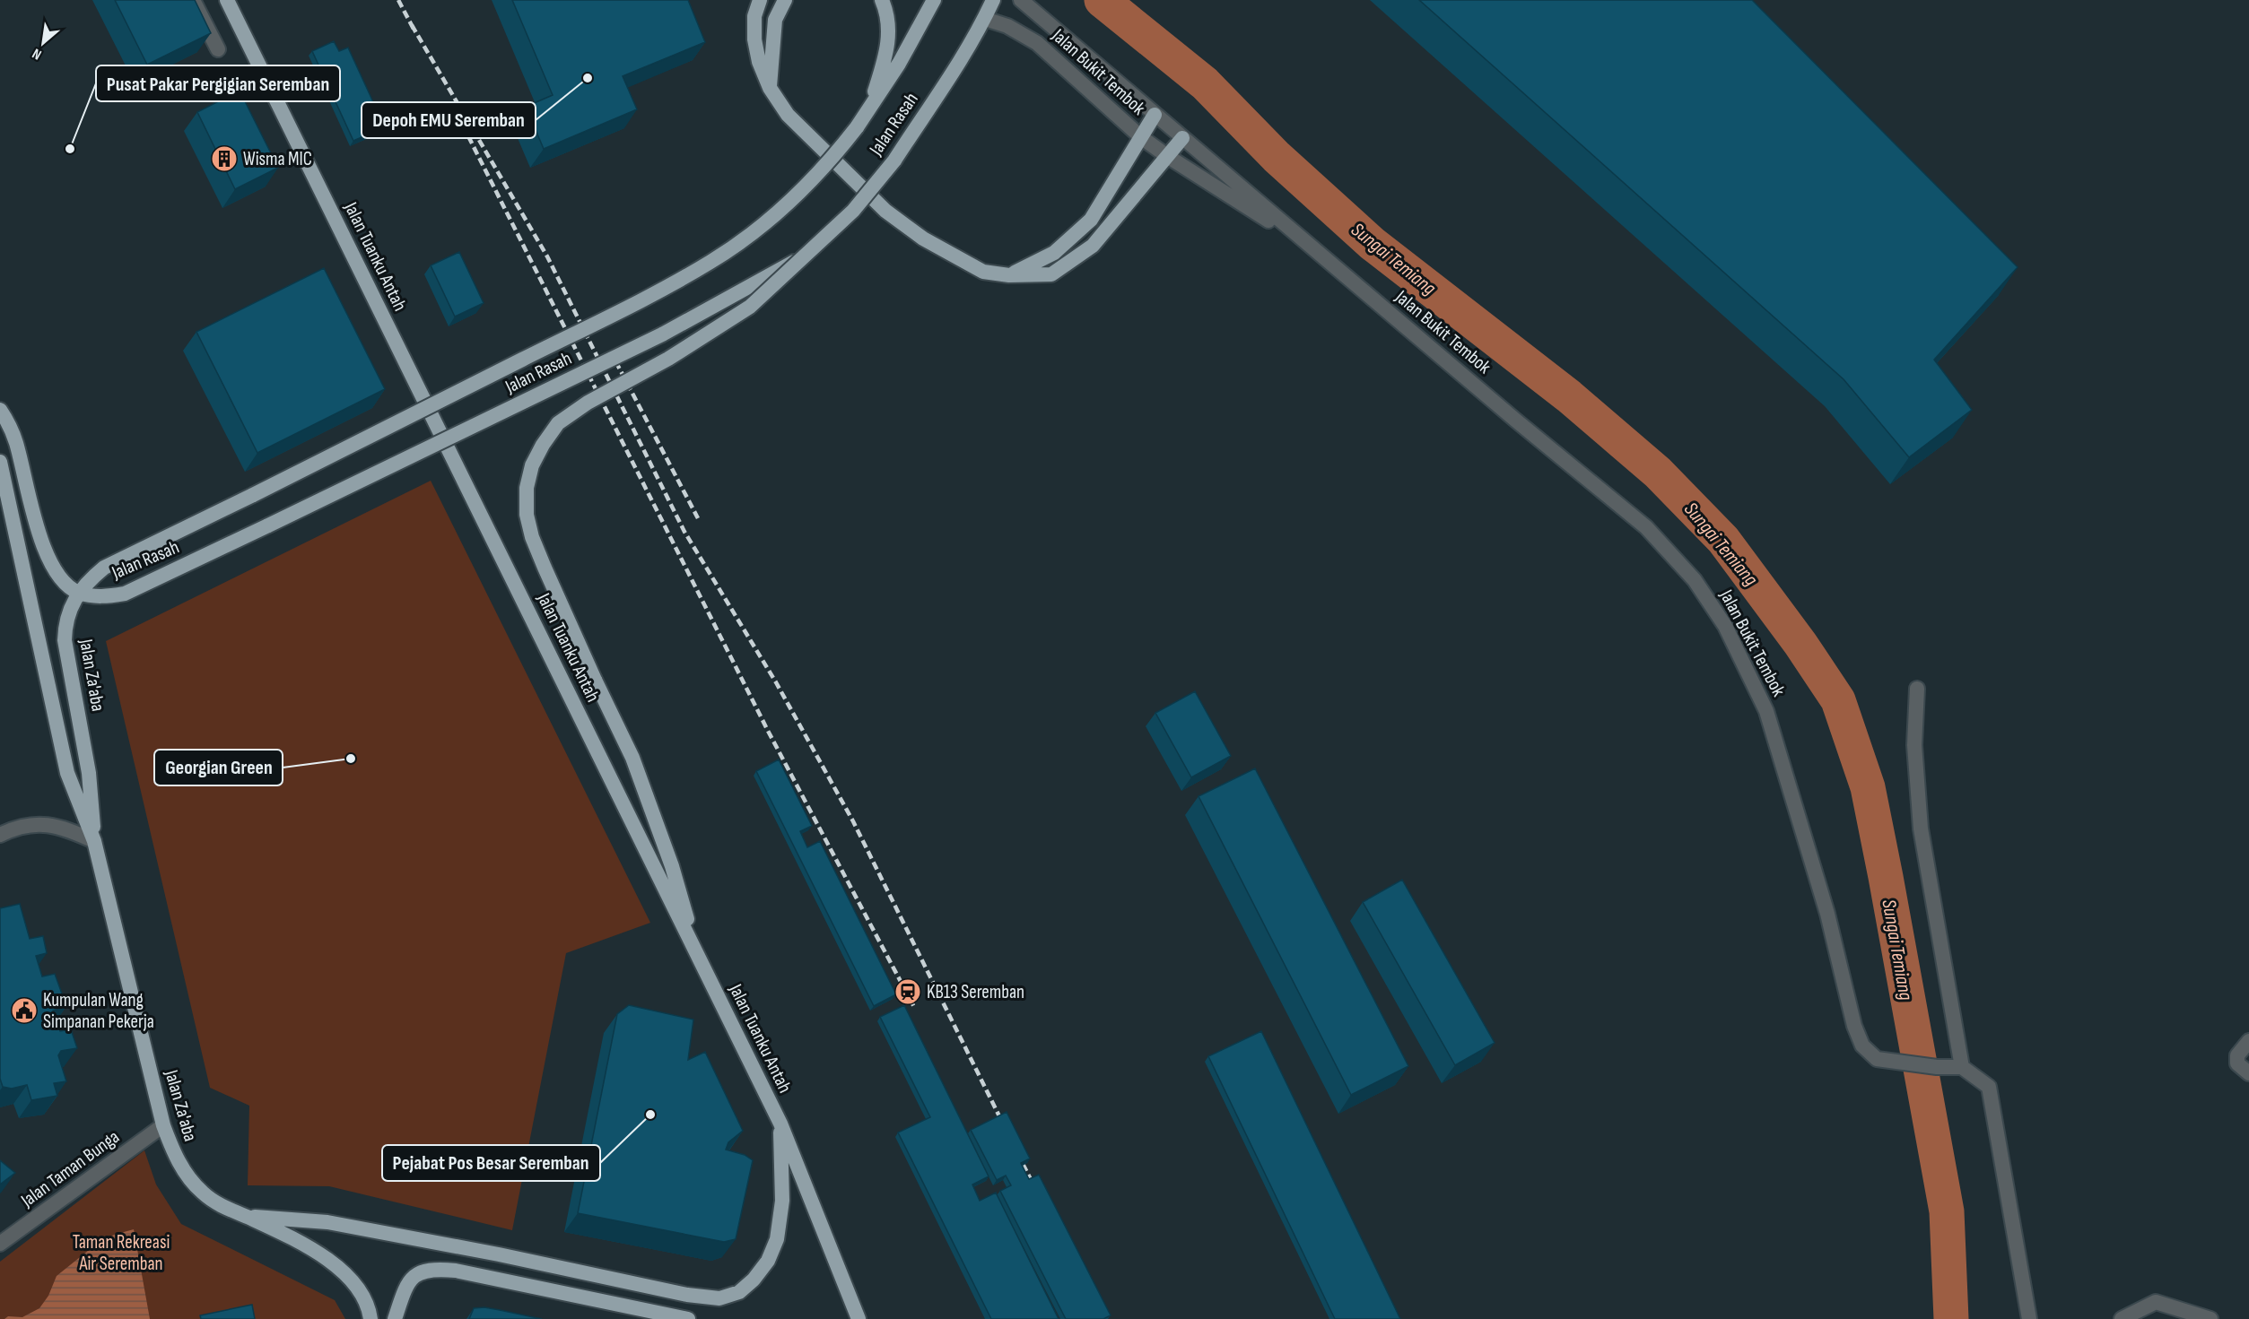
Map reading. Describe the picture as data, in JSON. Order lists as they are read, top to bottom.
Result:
{
  "streets": {
    "highway": ["Jalan Rasah", "Jalan Tuanku Antah", "Jalan Za'aba"],
    "street": ["Jalan Bukit Tembok", "Jalan Taman Bunga"]
  },
  "crossings": [
    ["Jalan Bukit Tembok", "Jalan Rasah"],
    ["Jalan Rasah", "Jalan Za'aba"],
    ["Jalan Za'aba", "Jalan Taman Bunga"]
  ],
  "water": ["Sungai Temiang"],
  "parks": ["Taman Rekreasi Air Seremban"],
  "places": {
    "other": [
      "Depoh EMU Seremban",
      "Pusat Pakar Pergigian Seremban",
      "Georgian Green",
      "Pejabat Pos Besar Seremban"
    ],
    "building": ["Wisma MIC"],
    "station": ["KB13 Seremban"],
    "public building": ["Kumpulan Wang Simpanan Pekerja"]
  },
  "north": "bottom left"
}
